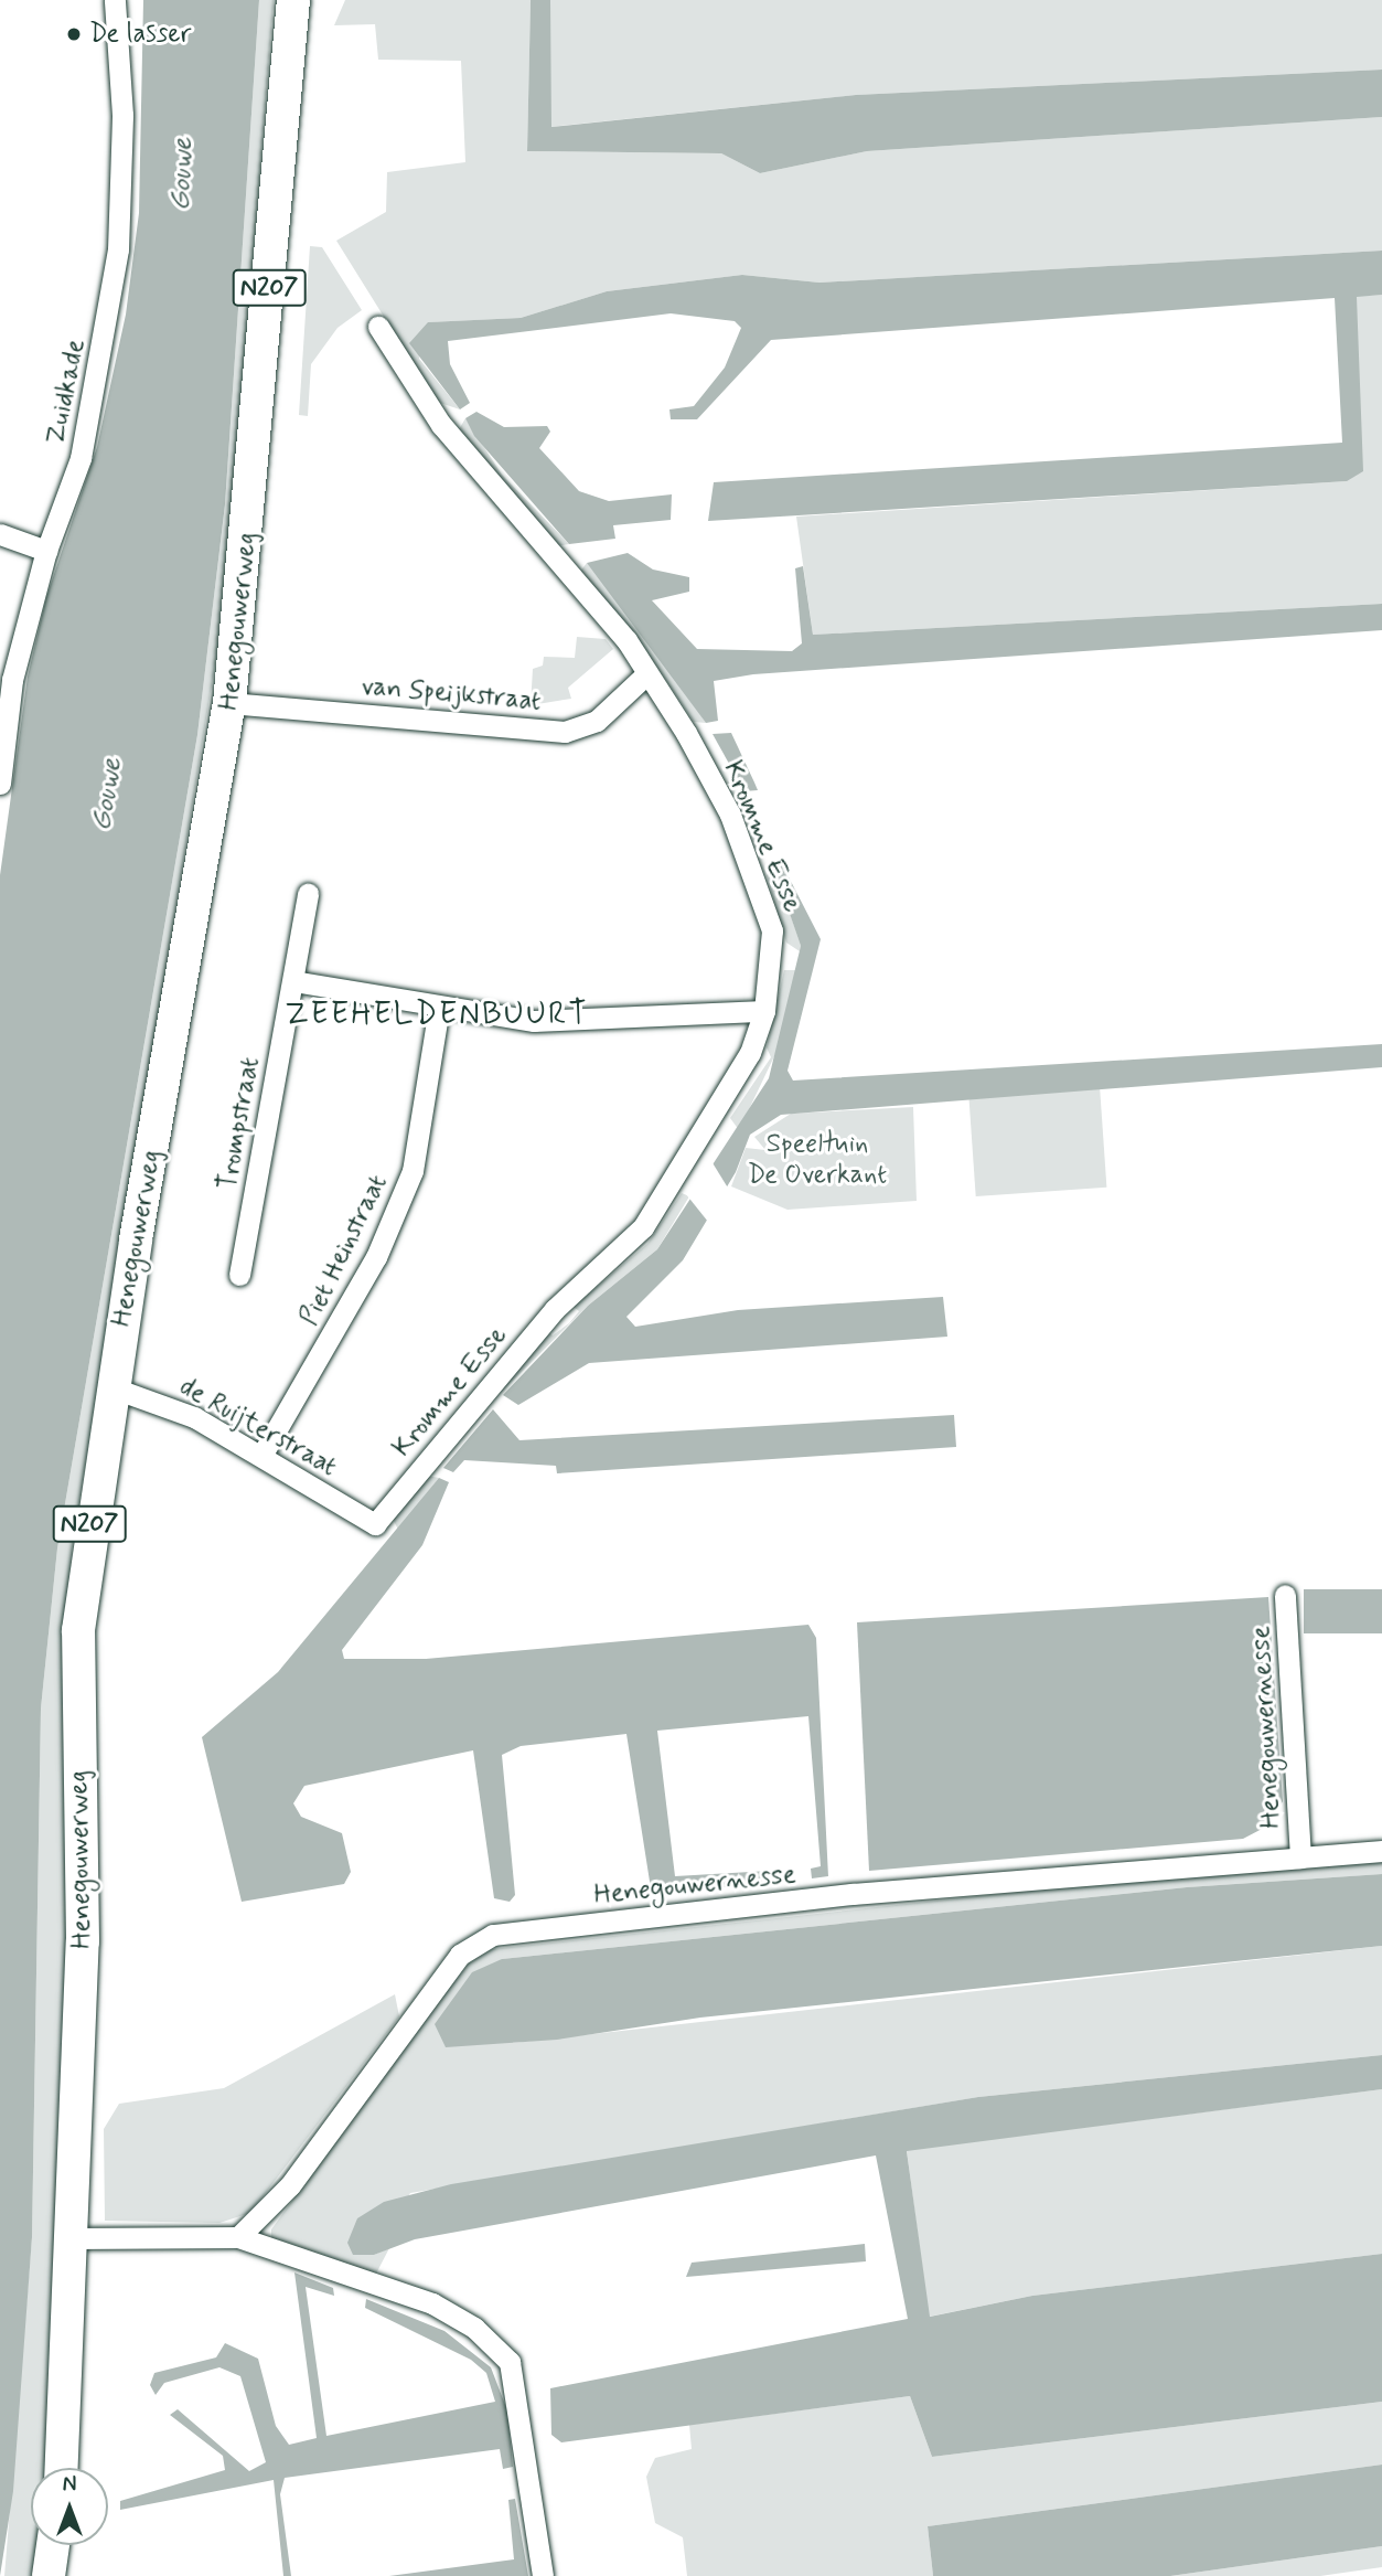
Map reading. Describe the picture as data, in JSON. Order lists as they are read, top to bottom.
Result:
{
  "streets": {
    "main road": ["N207", "Henegouwerweg"],
    "street": [
      "Zuidkade",
      "van Speijkstraat",
      "Kromme Esse",
      "Trompstraat",
      "Piet Heinstraat",
      "de Ruijterstraat",
      "Henegouwernesse"
    ]
  },
  "crossings": [
    ["Henegouwerweg", "van Speijkstraat"],
    ["Henegouwerweg", "de Ruijterstraat"],
    ["van Speijkstraat", "Kromme Esse"],
    ["Kromme Esse", "de Ruijterstraat"],
    ["Piet Heinstraat", "de Ruijterstraat"]
  ],
  "districts": ["ZEEHELDENBUURT"],
  "water": ["Gouwe"],
  "parks": ["Speeltuin De Overkant"],
  "places": ["De lasser"],
  "north": "top"
}
